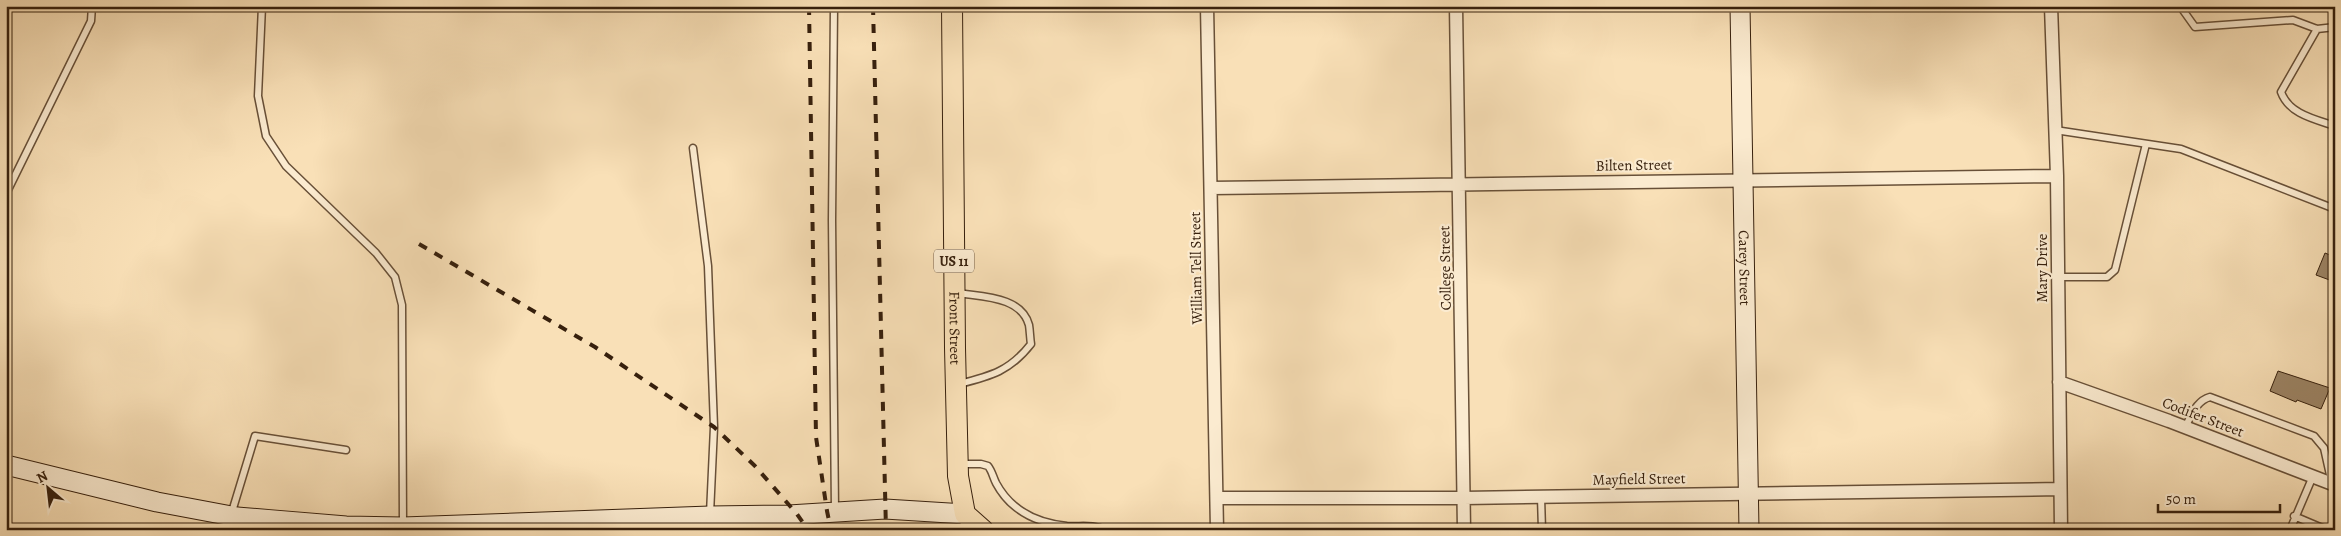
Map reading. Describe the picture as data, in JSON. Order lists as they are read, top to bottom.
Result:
{
  "streets": {
    "main road": ["US 11", "Carey Street", "Front Street"],
    "street": [
      "Bilten Street",
      "William Tell Street",
      "College Street",
      "Mary Drive",
      "Codifer Street",
      "Mayfield Street"
    ]
  },
  "crossings": [
    ["Bilten Street", "William Tell Street"],
    ["Bilten Street", "College Street"],
    ["Bilten Street", "Carey Street"],
    ["Bilten Street", "Mary Drive"],
    ["William Tell Street", "Mayfield Street"],
    ["College Street", "Mayfield Street"],
    ["Carey Street", "Mayfield Street"],
    ["Mary Drive", "Codifer Street"],
    ["Mary Drive", "Mayfield Street"]
  ],
  "scale_bar": "50 m",
  "north": "top left"
}
